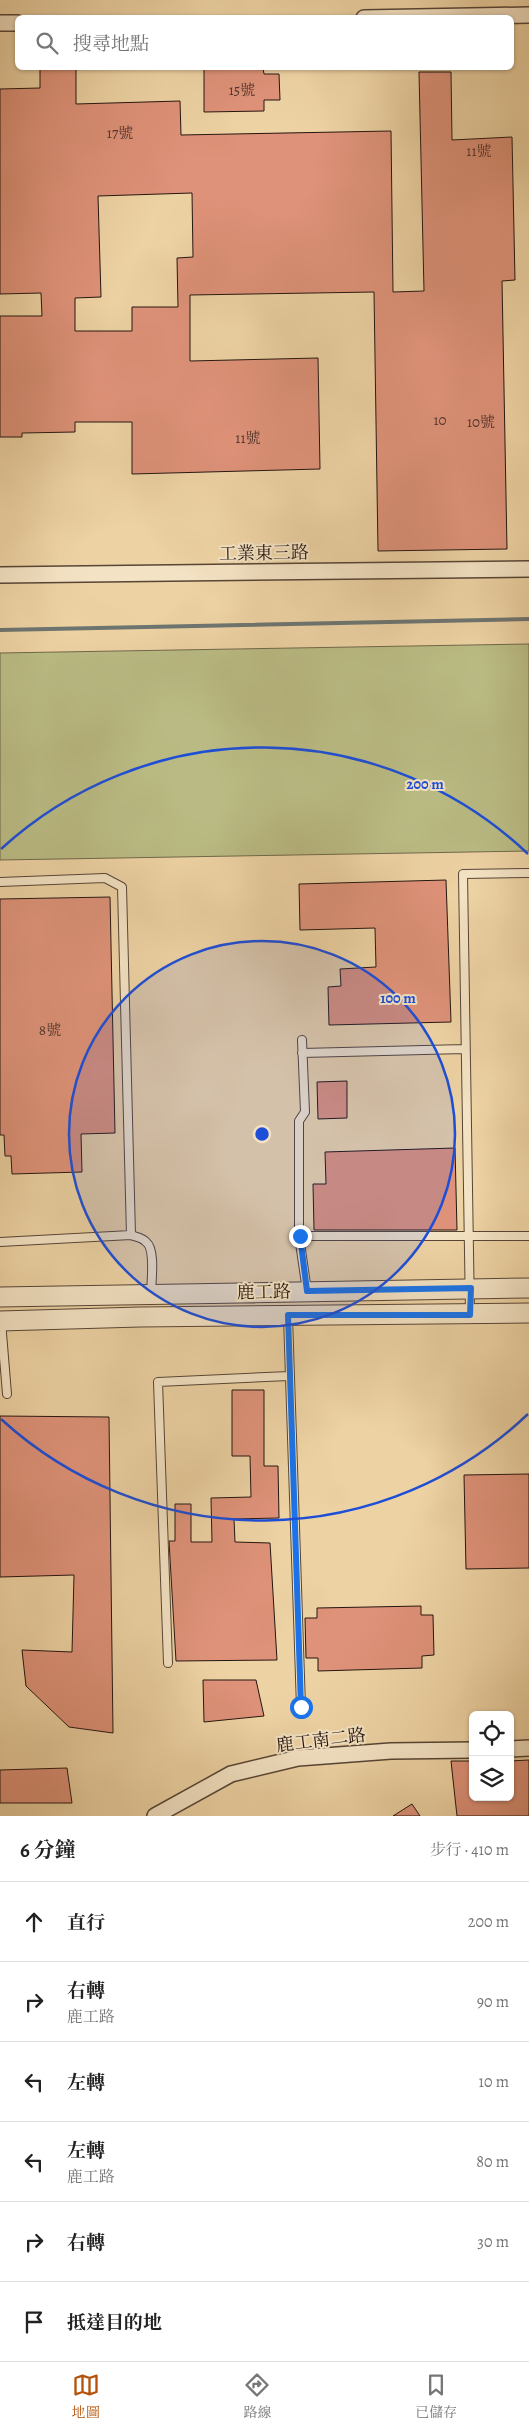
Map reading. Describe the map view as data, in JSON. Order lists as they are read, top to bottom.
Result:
{
  "streets": {
    "street": ["工業東三路", "鹿工路", "鹿工南二路"]
  },
  "house_numbers": [
    "15號",
    "17號",
    "11號",
    "10",
    "10號",
    "11號",
    "8號"
  ],
  "page": {
    "search": "搜尋地點",
    "heading": ["6 分鐘", "步行 · 410 m"],
    "list": [
      ["直行", "200 m"],
      ["右轉", "鹿工路", "90 m"],
      ["左轉", "10 m"],
      ["左轉", "鹿工路", "80 m"],
      ["右轉", "30 m"],
      "抵達目的地"
    ],
    "nav": ["地圖", "路線", "已儲存"]
  },
  "rings": ["200 m", "100 m"]
}
